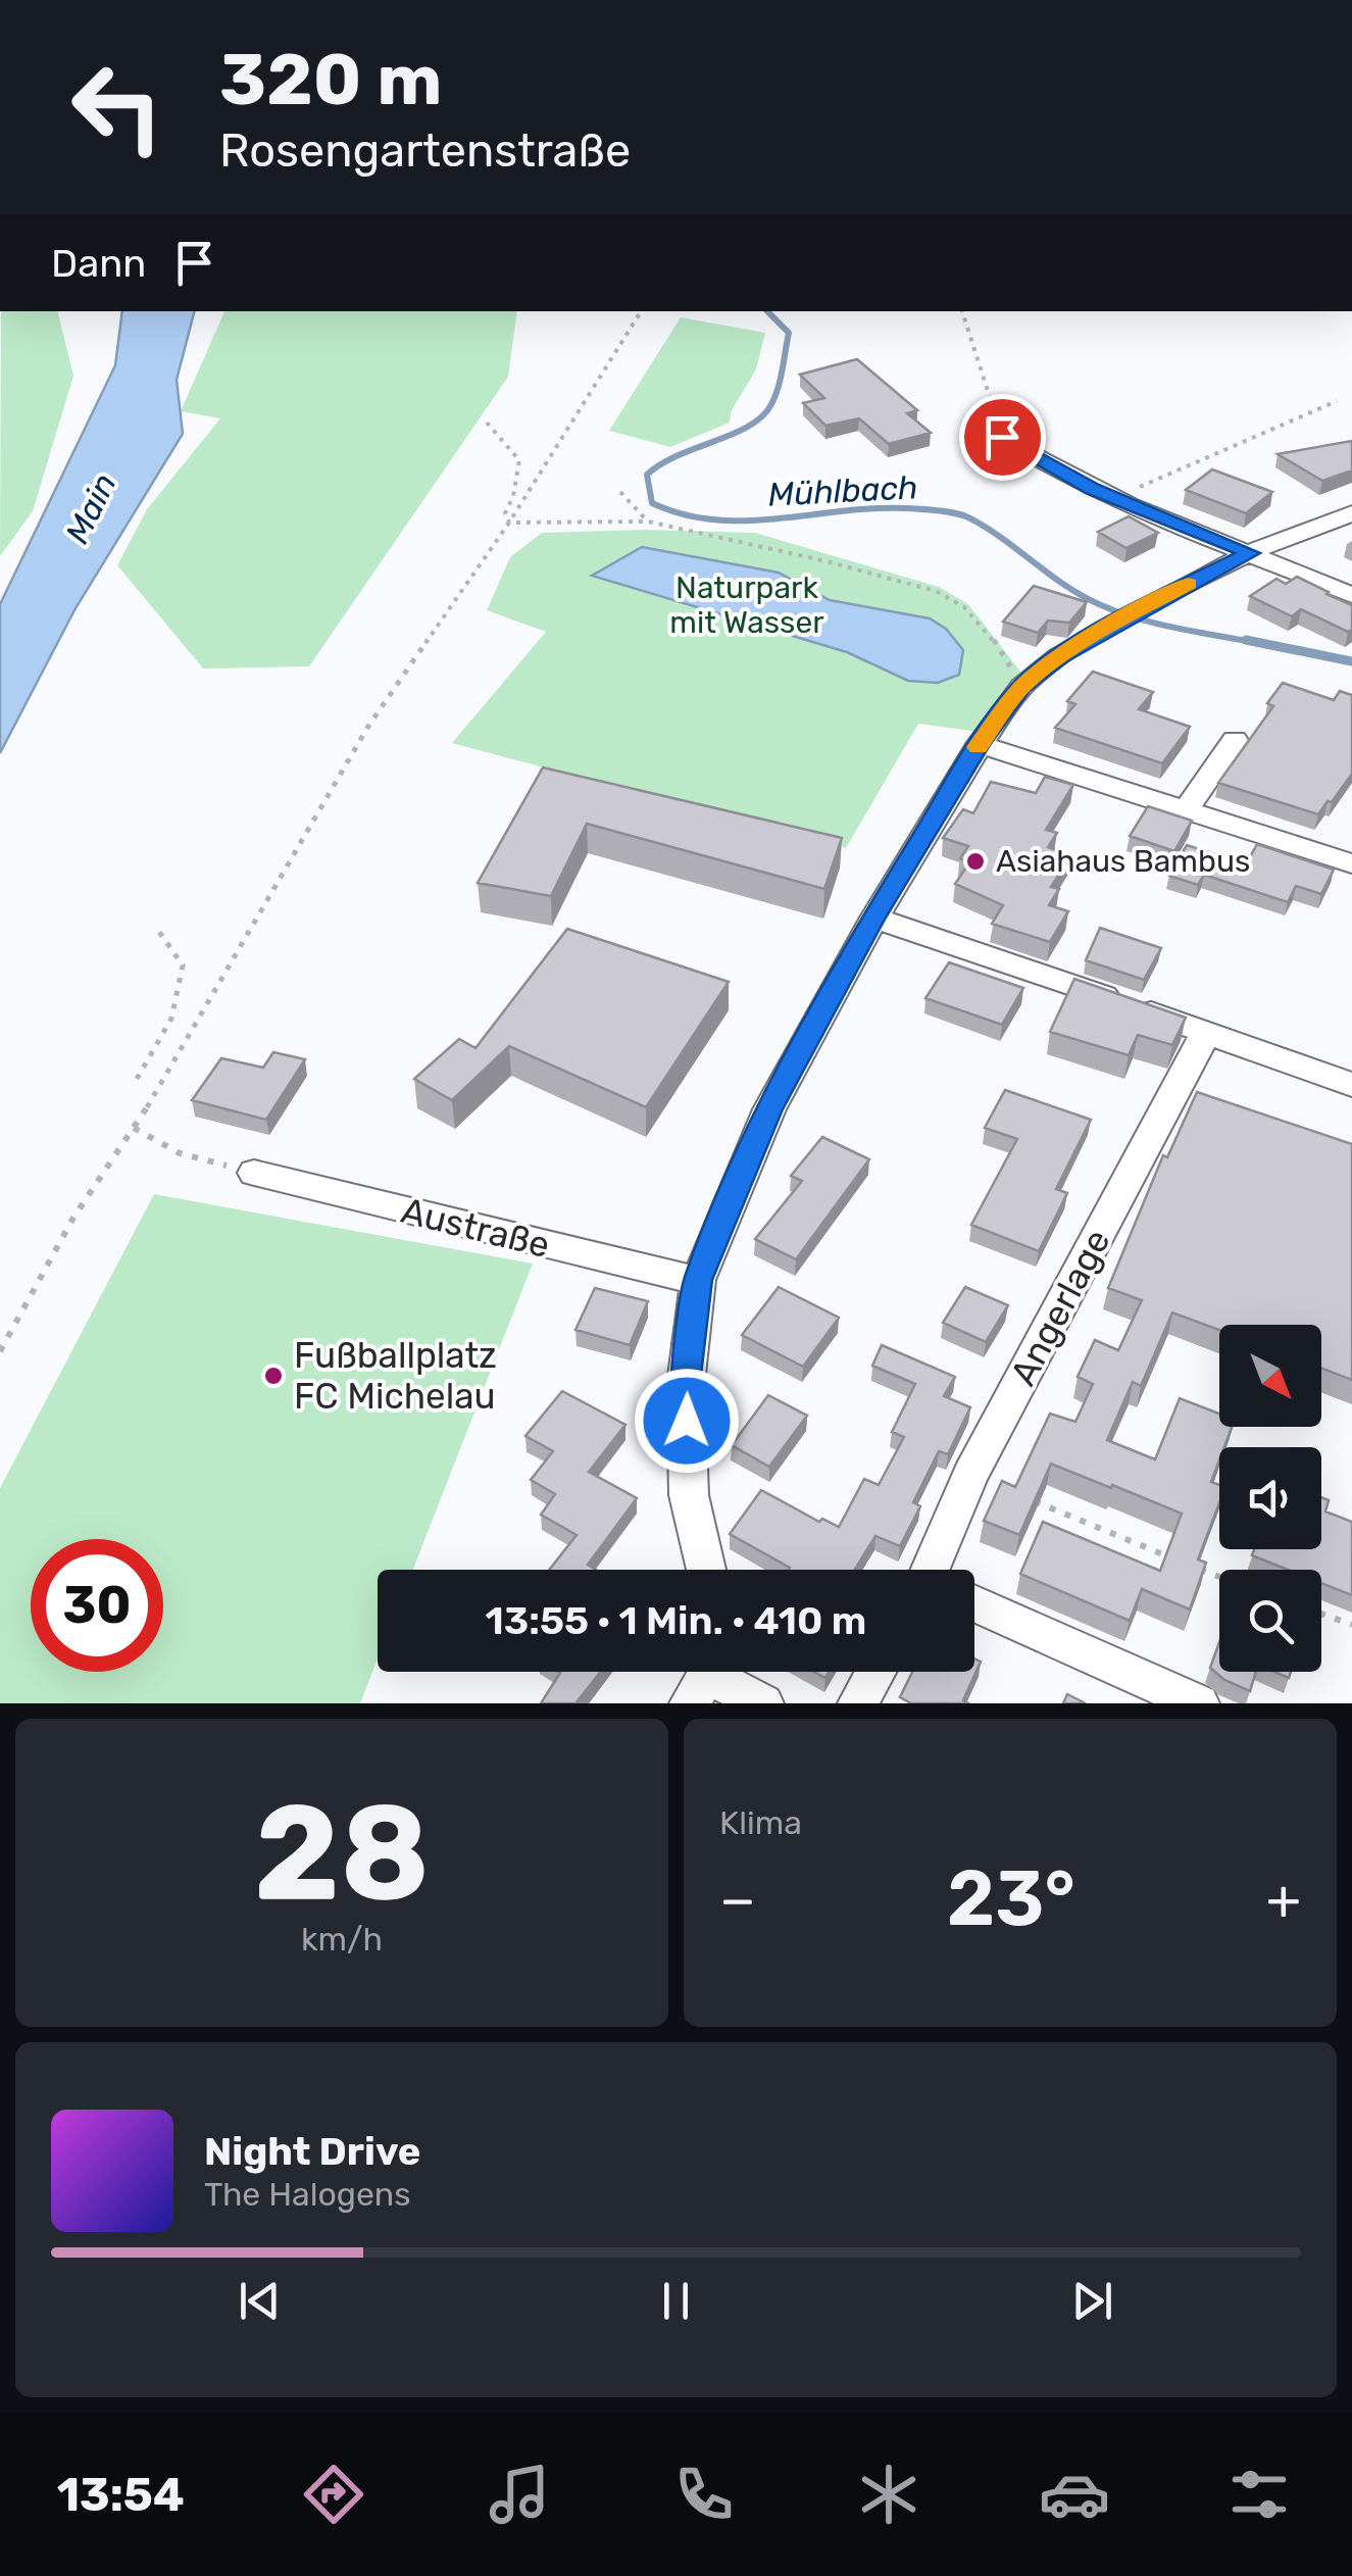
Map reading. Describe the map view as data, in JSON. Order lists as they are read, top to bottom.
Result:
{
  "streets": {
    "street": ["Austraße", "Angerlage"]
  },
  "water": ["Mühlbach", "Main"],
  "parks": ["Naturpark mit Wasser"],
  "places": ["Asiahaus Bambus", "Fußballplatz FC Michelau"],
  "north": "bottom right",
  "page": {
    "turn": ["320 m", "Rosengartenstraße"],
    "then": "Dann",
    "limit": "30",
    "trip": "13:55 · 1 Min. · 410 m",
    "tile": [
      ["28", "km/h"],
      "Klima"
    ],
    "heat": ["−", "23°", "+"],
    "song": ["Night Drive", "The Halogens"],
    "tabs": "13:54"
  }
}
